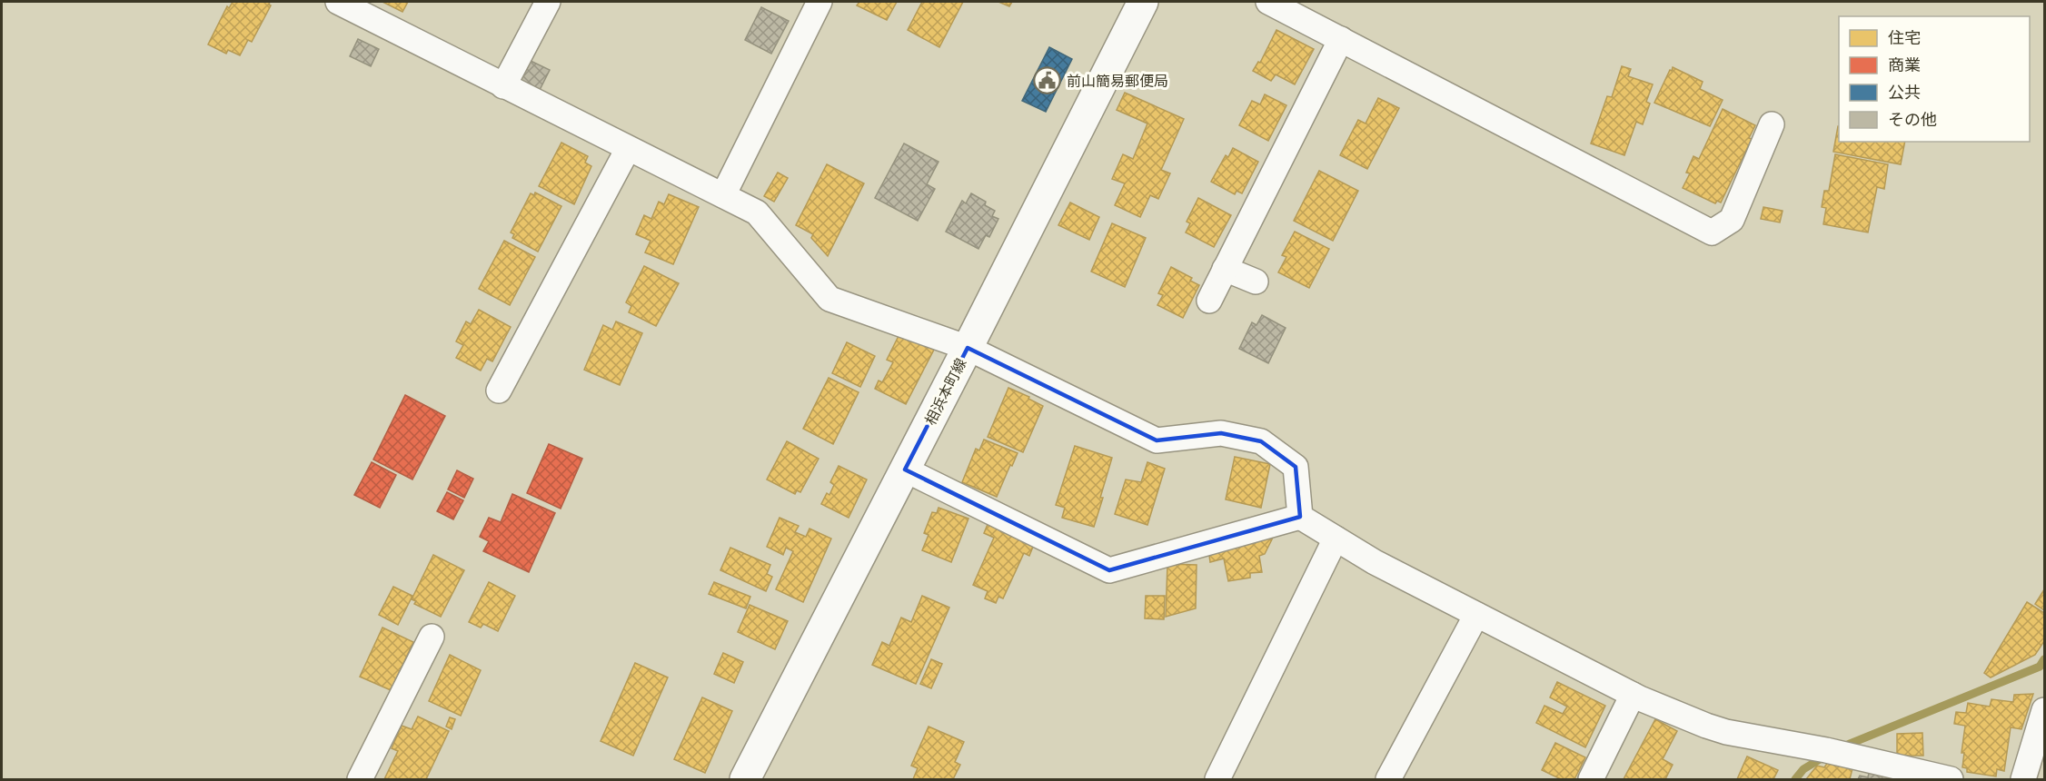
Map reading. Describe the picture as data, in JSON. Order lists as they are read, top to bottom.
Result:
{
  "streets": {
    "main road": ["相浜本町線"]
  },
  "places": {
    "public building": ["前山簡易郵便局"]
  },
  "legend": [
    "住宅",
    "商業",
    "公共",
    "その他"
  ]
}
